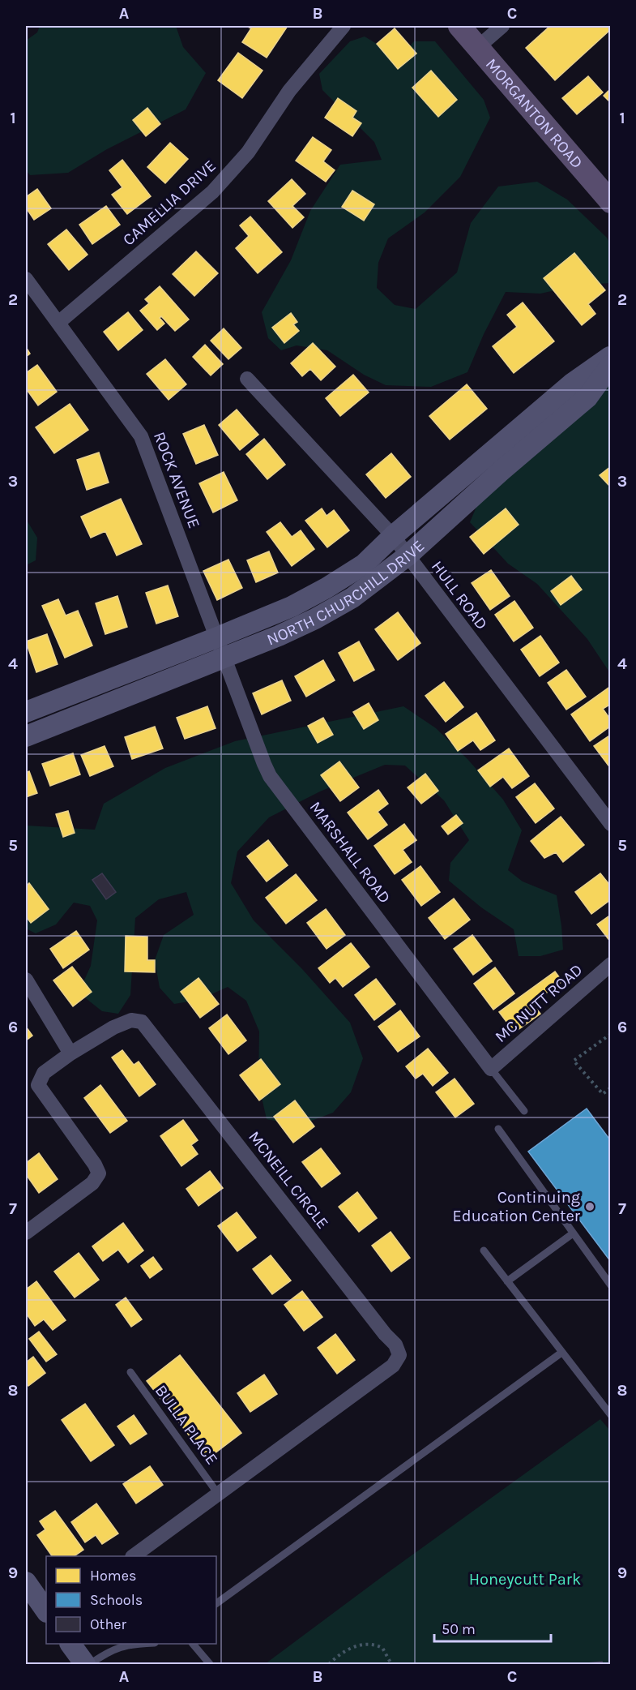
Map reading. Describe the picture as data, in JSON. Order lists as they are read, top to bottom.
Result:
{
  "streets": {
    "main road": ["MORGANTON ROAD"],
    "street": [
      "CAMELLIA DRIVE",
      "ROCK AVENUE",
      "NORTH CHURCHILL DRIVE",
      "HULL ROAD",
      "MARSHALL ROAD",
      "MC NUTT ROAD",
      "MCNEILL CIRCLE"
    ],
    "lane": ["BULLA PLACE"]
  },
  "crossings": [
    ["CAMELLIA DRIVE", "ROCK AVENUE"],
    ["ROCK AVENUE", "NORTH CHURCHILL DRIVE"],
    ["ROCK AVENUE", "MARSHALL ROAD"],
    ["NORTH CHURCHILL DRIVE", "HULL ROAD"],
    ["NORTH CHURCHILL DRIVE", "MARSHALL ROAD"],
    ["MARSHALL ROAD", "MC NUTT ROAD"],
    ["MCNEILL CIRCLE", "BULLA PLACE"]
  ],
  "parks": ["Honeycutt Park"],
  "places": ["Continuing Education Center"],
  "legend": ["Homes", "Schools", "Other"],
  "scale_bar": "50 m",
  "grid": {
    "columns": ["A", "B", "C"],
    "rows": [
      "1",
      "2",
      "3",
      "4",
      "5",
      "6",
      "7",
      "8",
      "9"
    ]
  }
}
